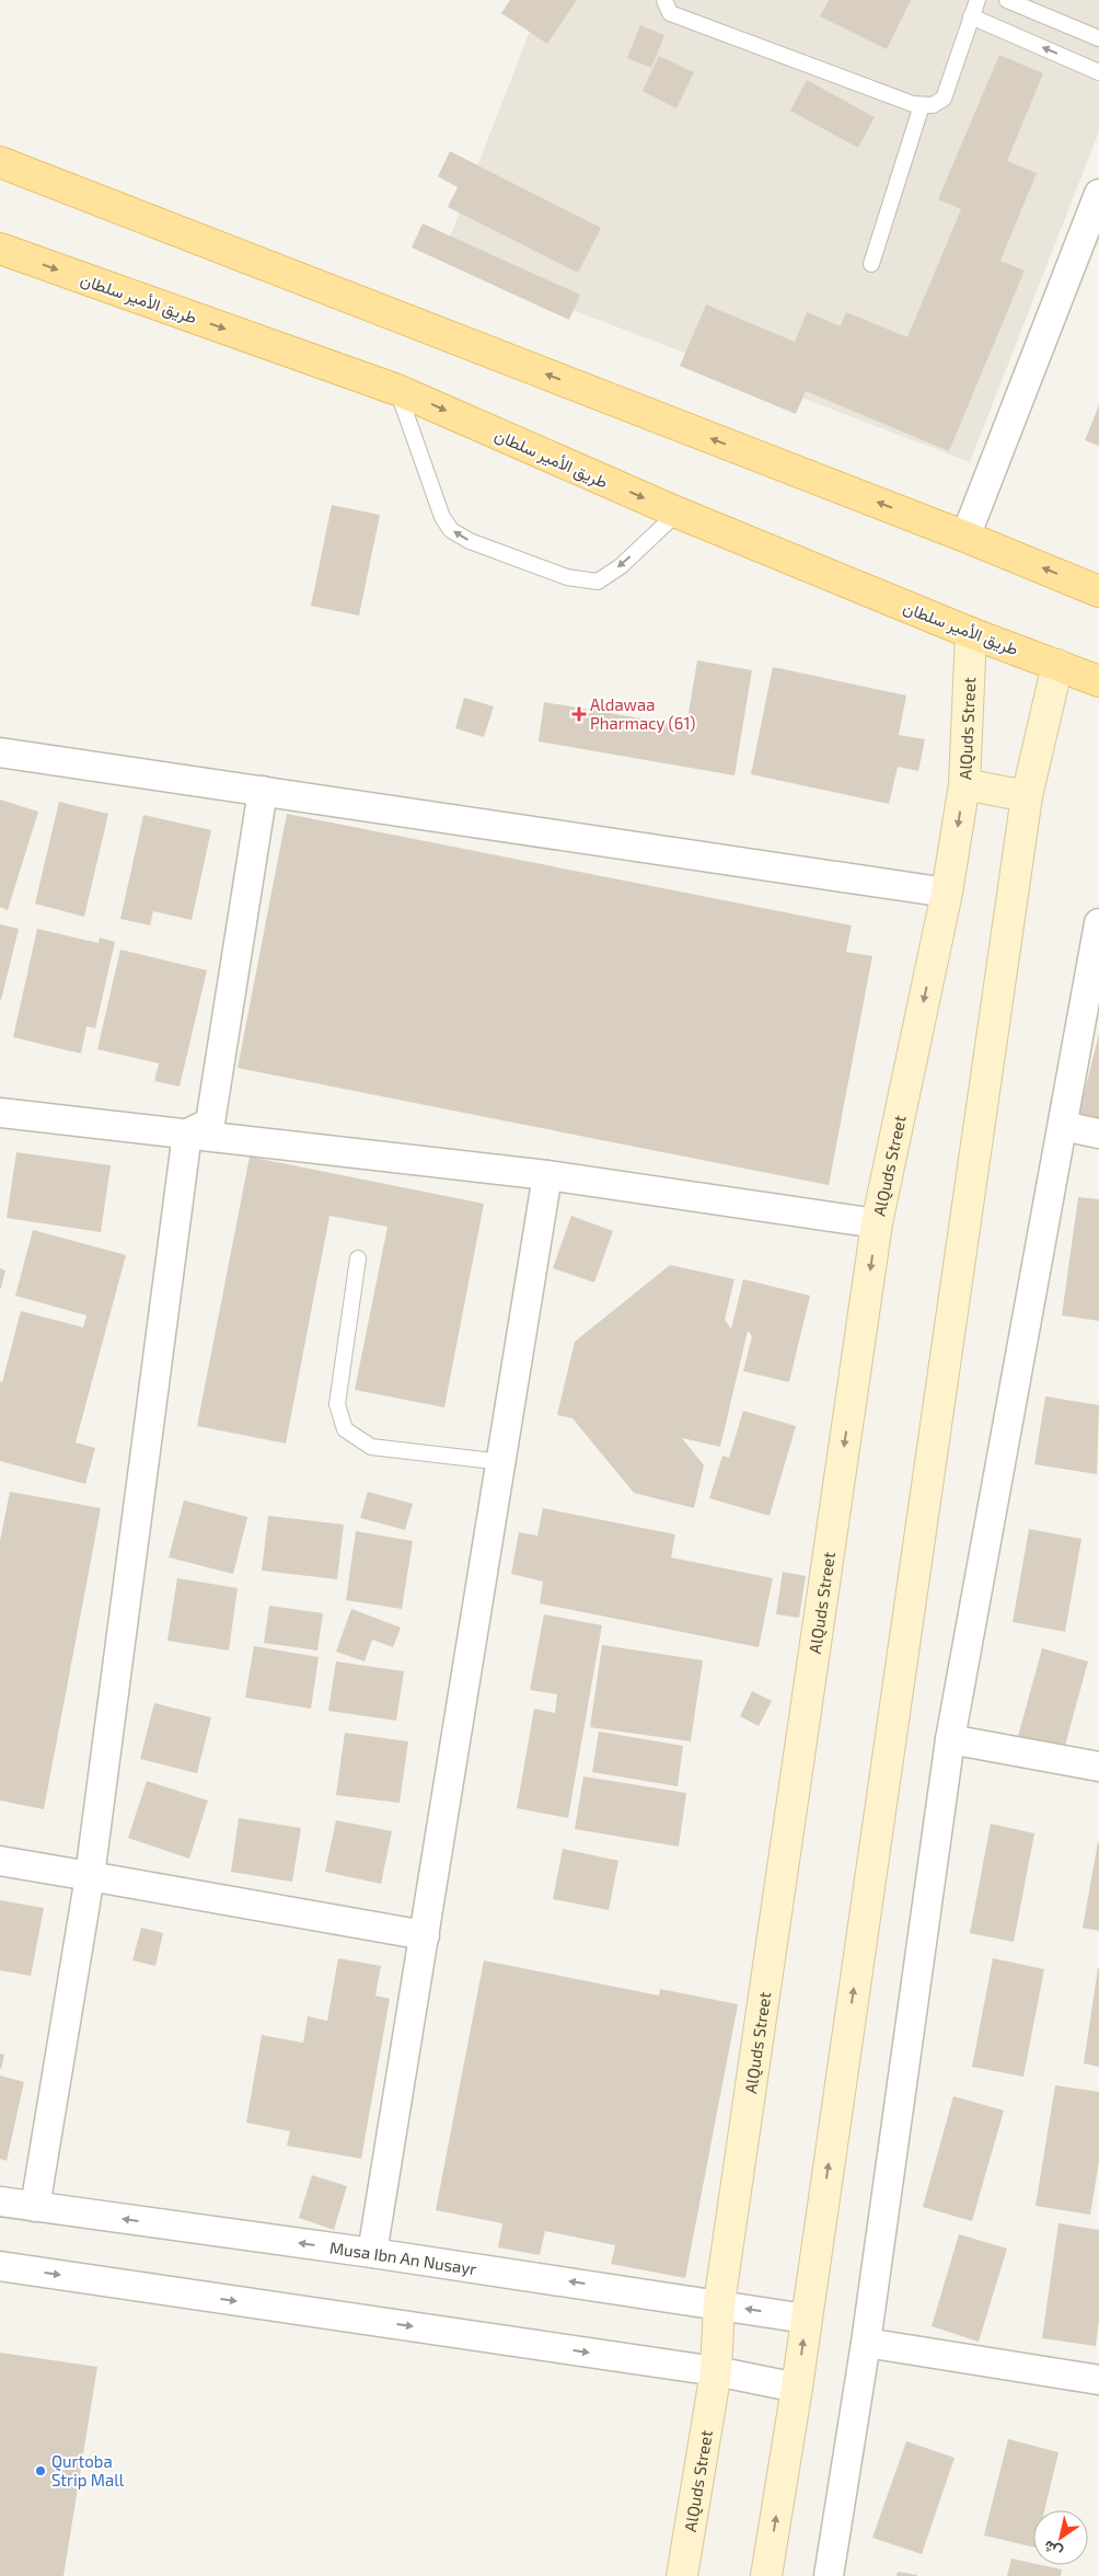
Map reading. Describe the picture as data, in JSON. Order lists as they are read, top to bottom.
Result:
{
  "streets": {
    "main road": ["طريق الأمير سلطان"],
    "street": ["AlQuds Street", "Musa Ibn An Nusayr"]
  },
  "crossings": [
    ["طريق الأمير سلطان", "AlQuds Street"],
    ["AlQuds Street", "Musa Ibn An Nusayr"]
  ],
  "places": {
    "health": ["Aldawaa Pharmacy (61)"],
    "other": ["Qurtoba Strip Mall"]
  },
  "north": "bottom left"
}
